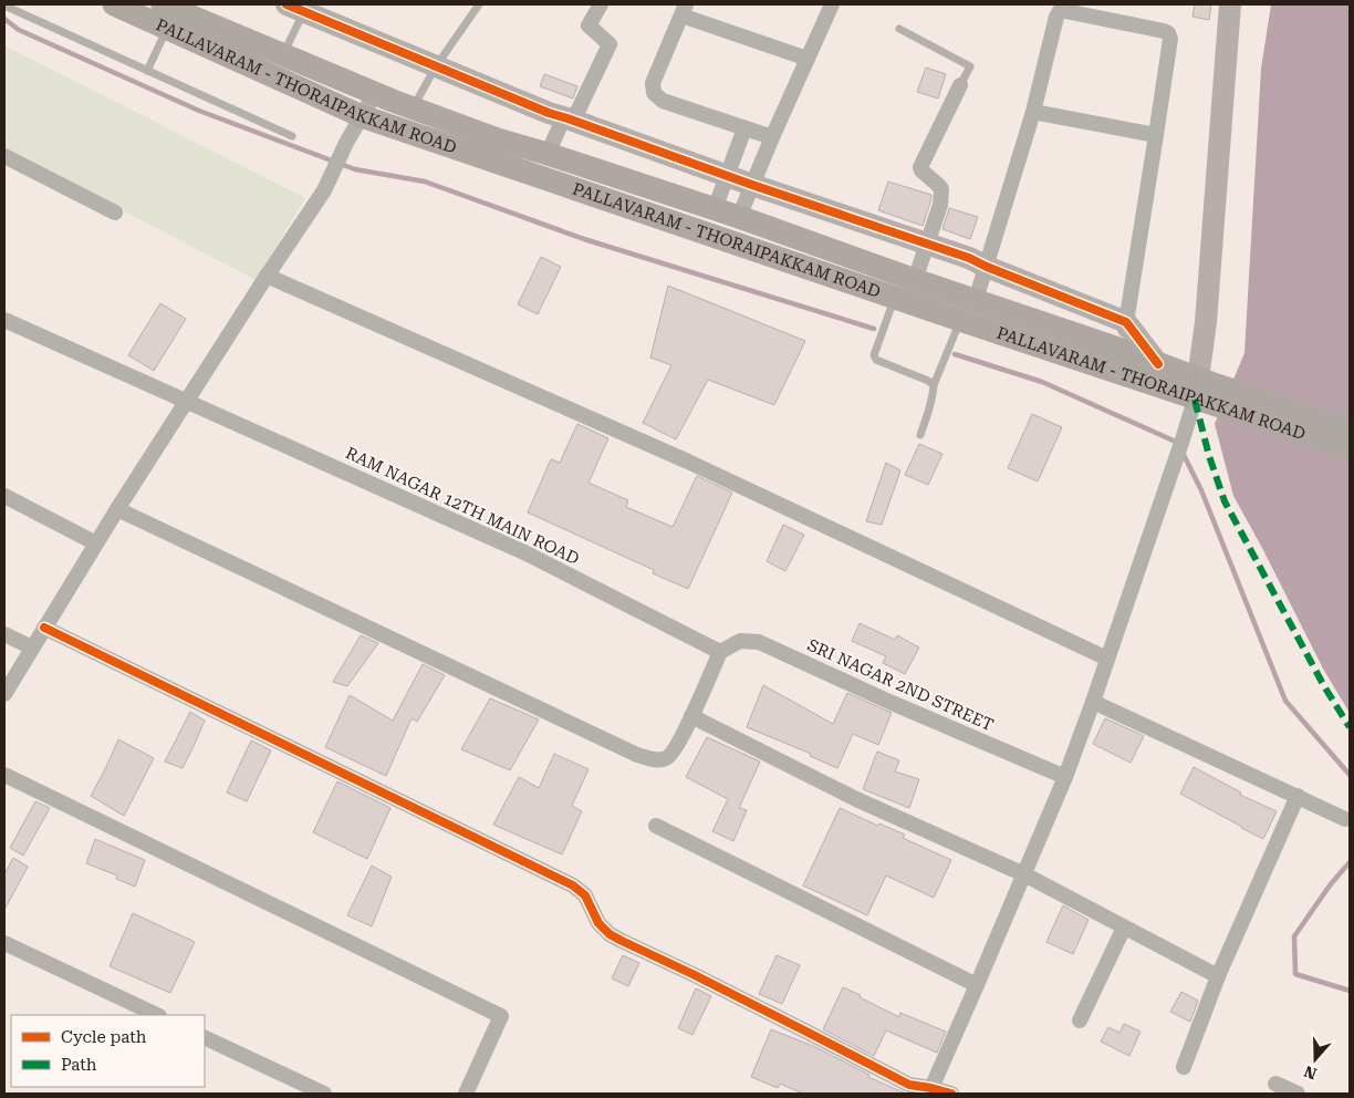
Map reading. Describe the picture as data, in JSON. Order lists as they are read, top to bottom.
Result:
{
  "streets": {
    "main road": ["PALLAVARAM - THORAIPAKKAM ROAD"],
    "street": ["RAM NAGAR 12TH MAIN ROAD", "SRI NAGAR 2ND STREET"]
  },
  "crossings": [
    ["RAM NAGAR 12TH MAIN ROAD", "SRI NAGAR 2ND STREET"]
  ],
  "legend": ["Cycle path", "Path"],
  "north": "bottom"
}
